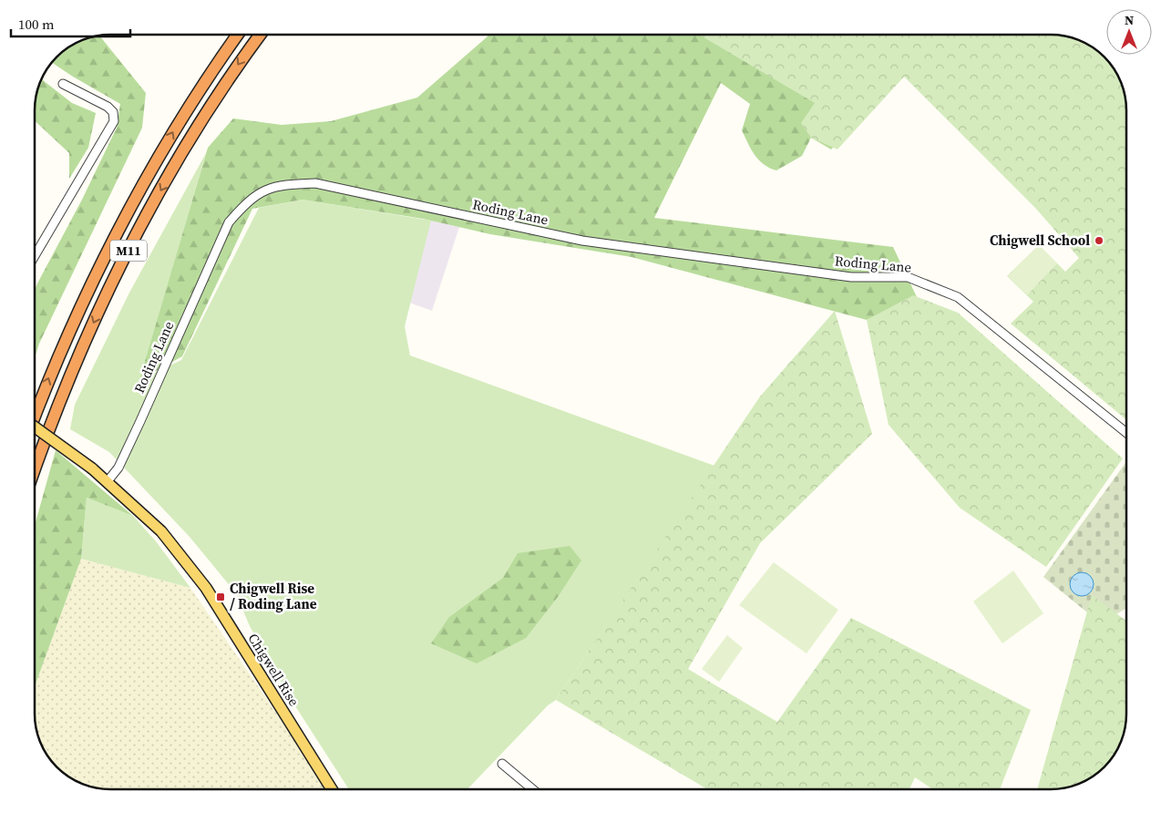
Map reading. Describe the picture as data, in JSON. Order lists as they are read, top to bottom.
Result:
{
  "streets": {
    "highway": ["M11"],
    "main road": ["Chigwell Rise"],
    "street": ["Roding Lane"]
  },
  "crossings": [
    ["Roding Lane", "Chigwell Rise"]
  ],
  "places": {
    "other": ["Chigwell School"],
    "transit": ["Chigwell Rise / Roding Lane"]
  },
  "scale_bar": "100 m",
  "north": "top"
}
